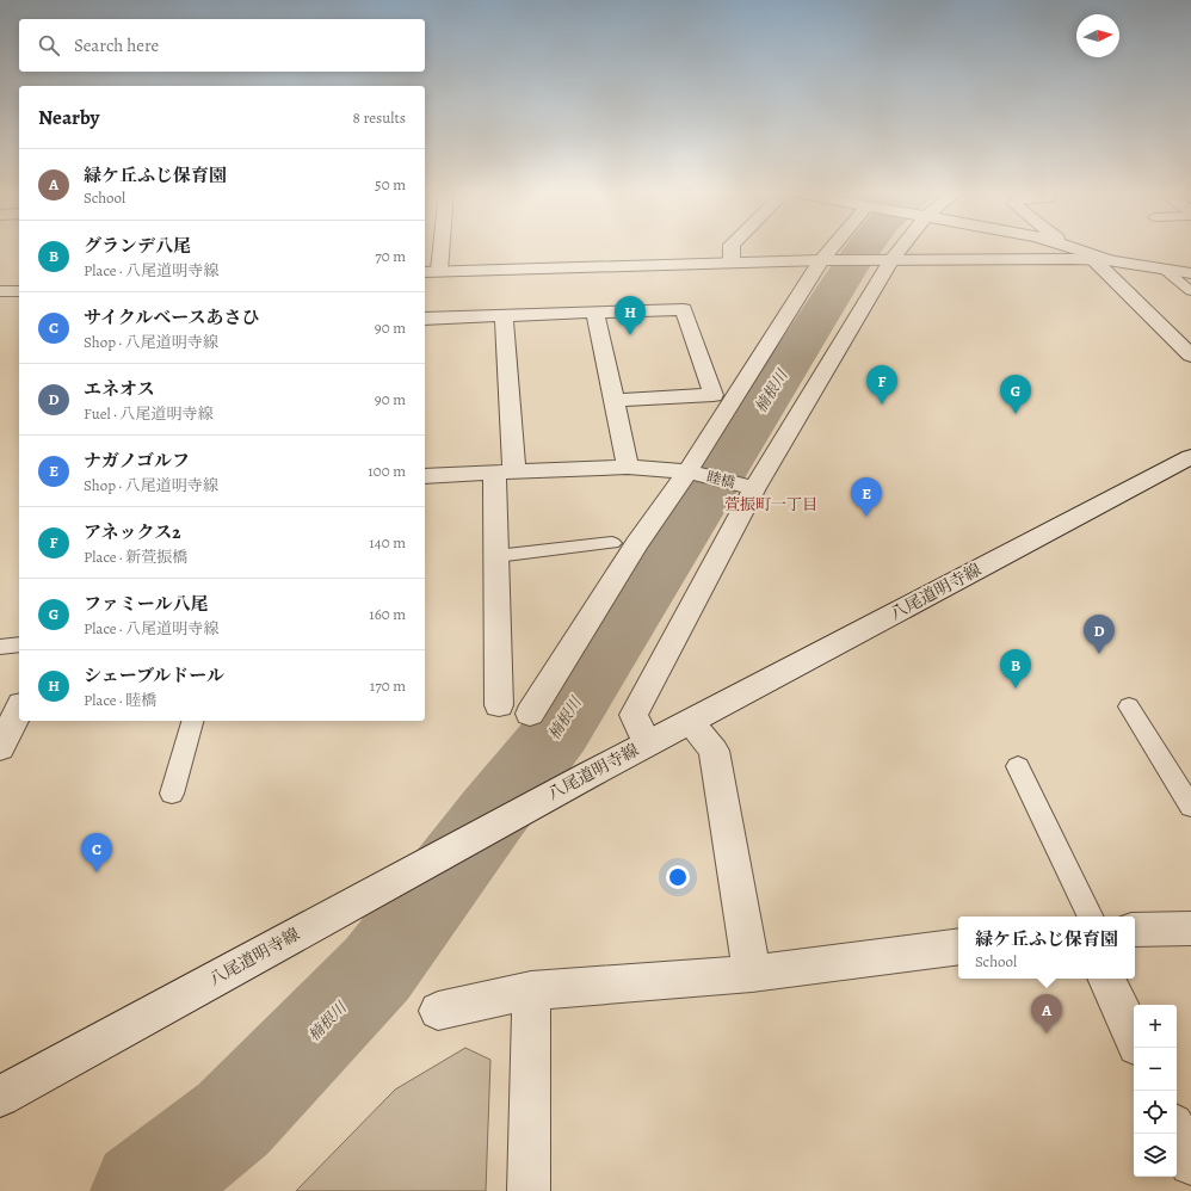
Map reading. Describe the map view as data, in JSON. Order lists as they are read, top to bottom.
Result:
{
  "streets": {
    "street": ["睦橋", "八尾道明寺線"]
  },
  "districts": ["萱振町一丁目"],
  "water": ["楠根川"],
  "north": "right",
  "page": {
    "search": "Search here",
    "heading": ["Nearby", "8 results"],
    "list": [
      {
        "mark": "A",
        "name": "緑ケ丘ふじ保育園",
        "note": "School",
        "value": "50 m"
      },
      {
        "mark": "B",
        "name": "グランデ八尾",
        "note": "Place · 八尾道明寺線",
        "value": "70 m"
      },
      {
        "mark": "C",
        "name": "サイクルベースあさひ",
        "note": "Shop · 八尾道明寺線",
        "value": "90 m"
      },
      {
        "mark": "D",
        "name": "エネオス",
        "note": "Fuel · 八尾道明寺線",
        "value": "90 m"
      },
      {
        "mark": "E",
        "name": "ナガノゴルフ",
        "note": "Shop · 八尾道明寺線",
        "value": "100 m"
      },
      {
        "mark": "F",
        "name": "アネックス2",
        "note": "Place · 新萱振橋",
        "value": "140 m"
      },
      {
        "mark": "G",
        "name": "ファミール八尾",
        "note": "Place · 八尾道明寺線",
        "value": "160 m"
      },
      {
        "mark": "H",
        "name": "シェーブルドール",
        "note": "Place · 睦橋",
        "value": "170 m"
      }
    ],
    "pins": [
      "H",
      "F",
      "G",
      "E",
      "D",
      "B",
      "C",
      "A"
    ],
    "popup": ["緑ケ丘ふじ保育園", "School"],
    "map_buttons": ["+", "−"]
  }
}
